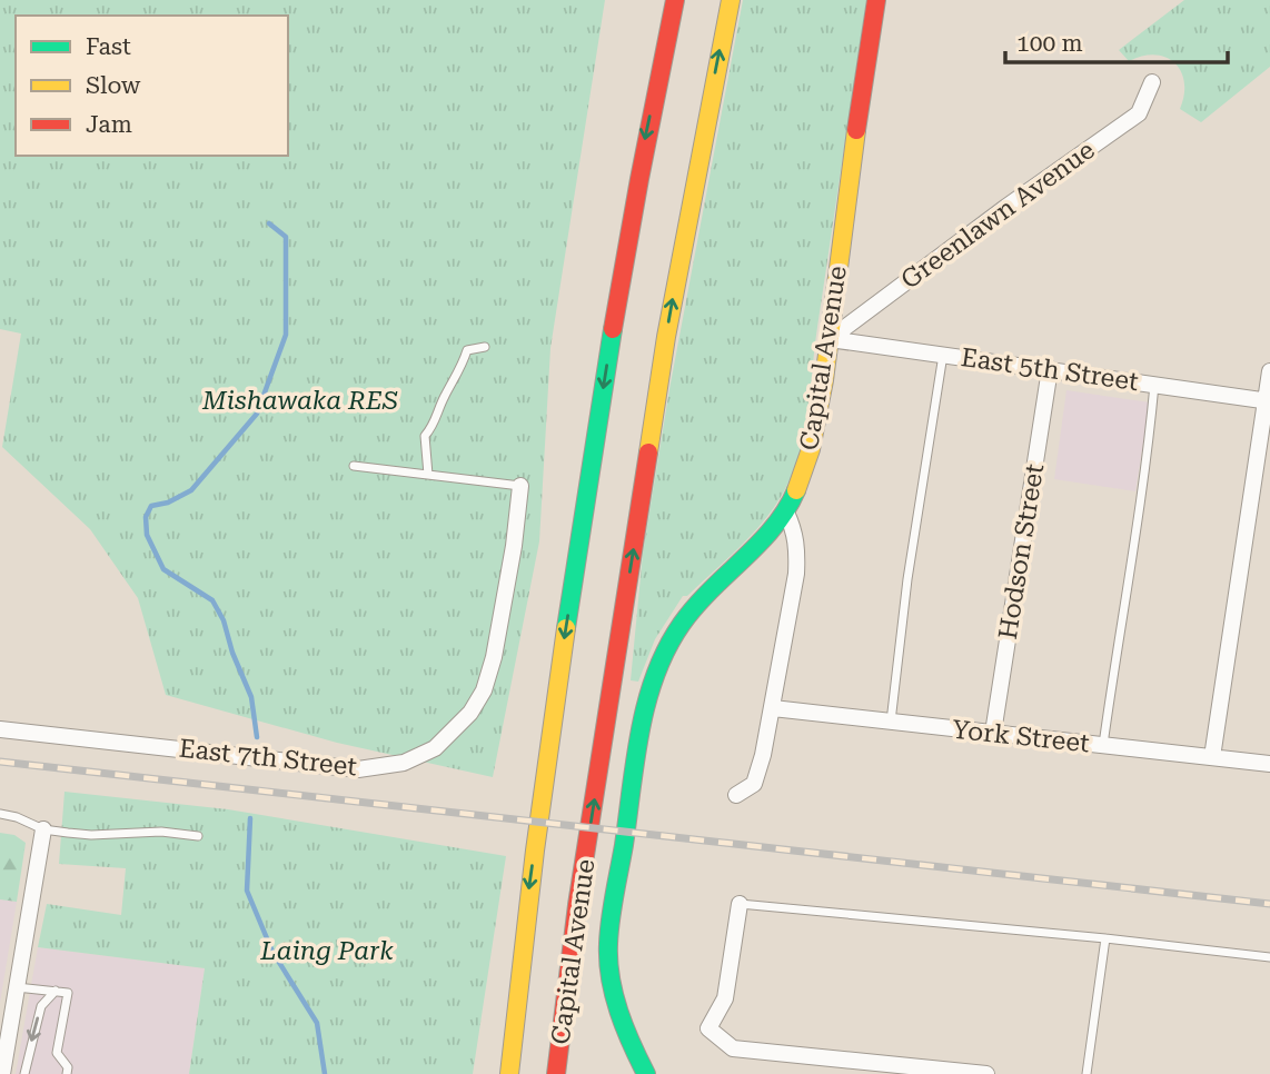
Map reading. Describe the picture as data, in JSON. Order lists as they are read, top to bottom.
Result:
{
  "streets": {
    "main road": ["Capital Avenue"],
    "street": [
      "Greenlawn Avenue",
      "East 5th Street",
      "Hodson Street",
      "York Street",
      "East 7th Street"
    ]
  },
  "crossings": [
    ["Greenlawn Avenue", "Capital Avenue"],
    ["Greenlawn Avenue", "East 5th Street"],
    ["Capital Avenue", "East 5th Street"],
    ["East 5th Street", "Hodson Street"],
    ["Hodson Street", "York Street"]
  ],
  "parks": ["Mishawaka RES", "Laing Park"],
  "legend": ["Fast", "Slow", "Jam"],
  "scale_bar": "100 m"
}
